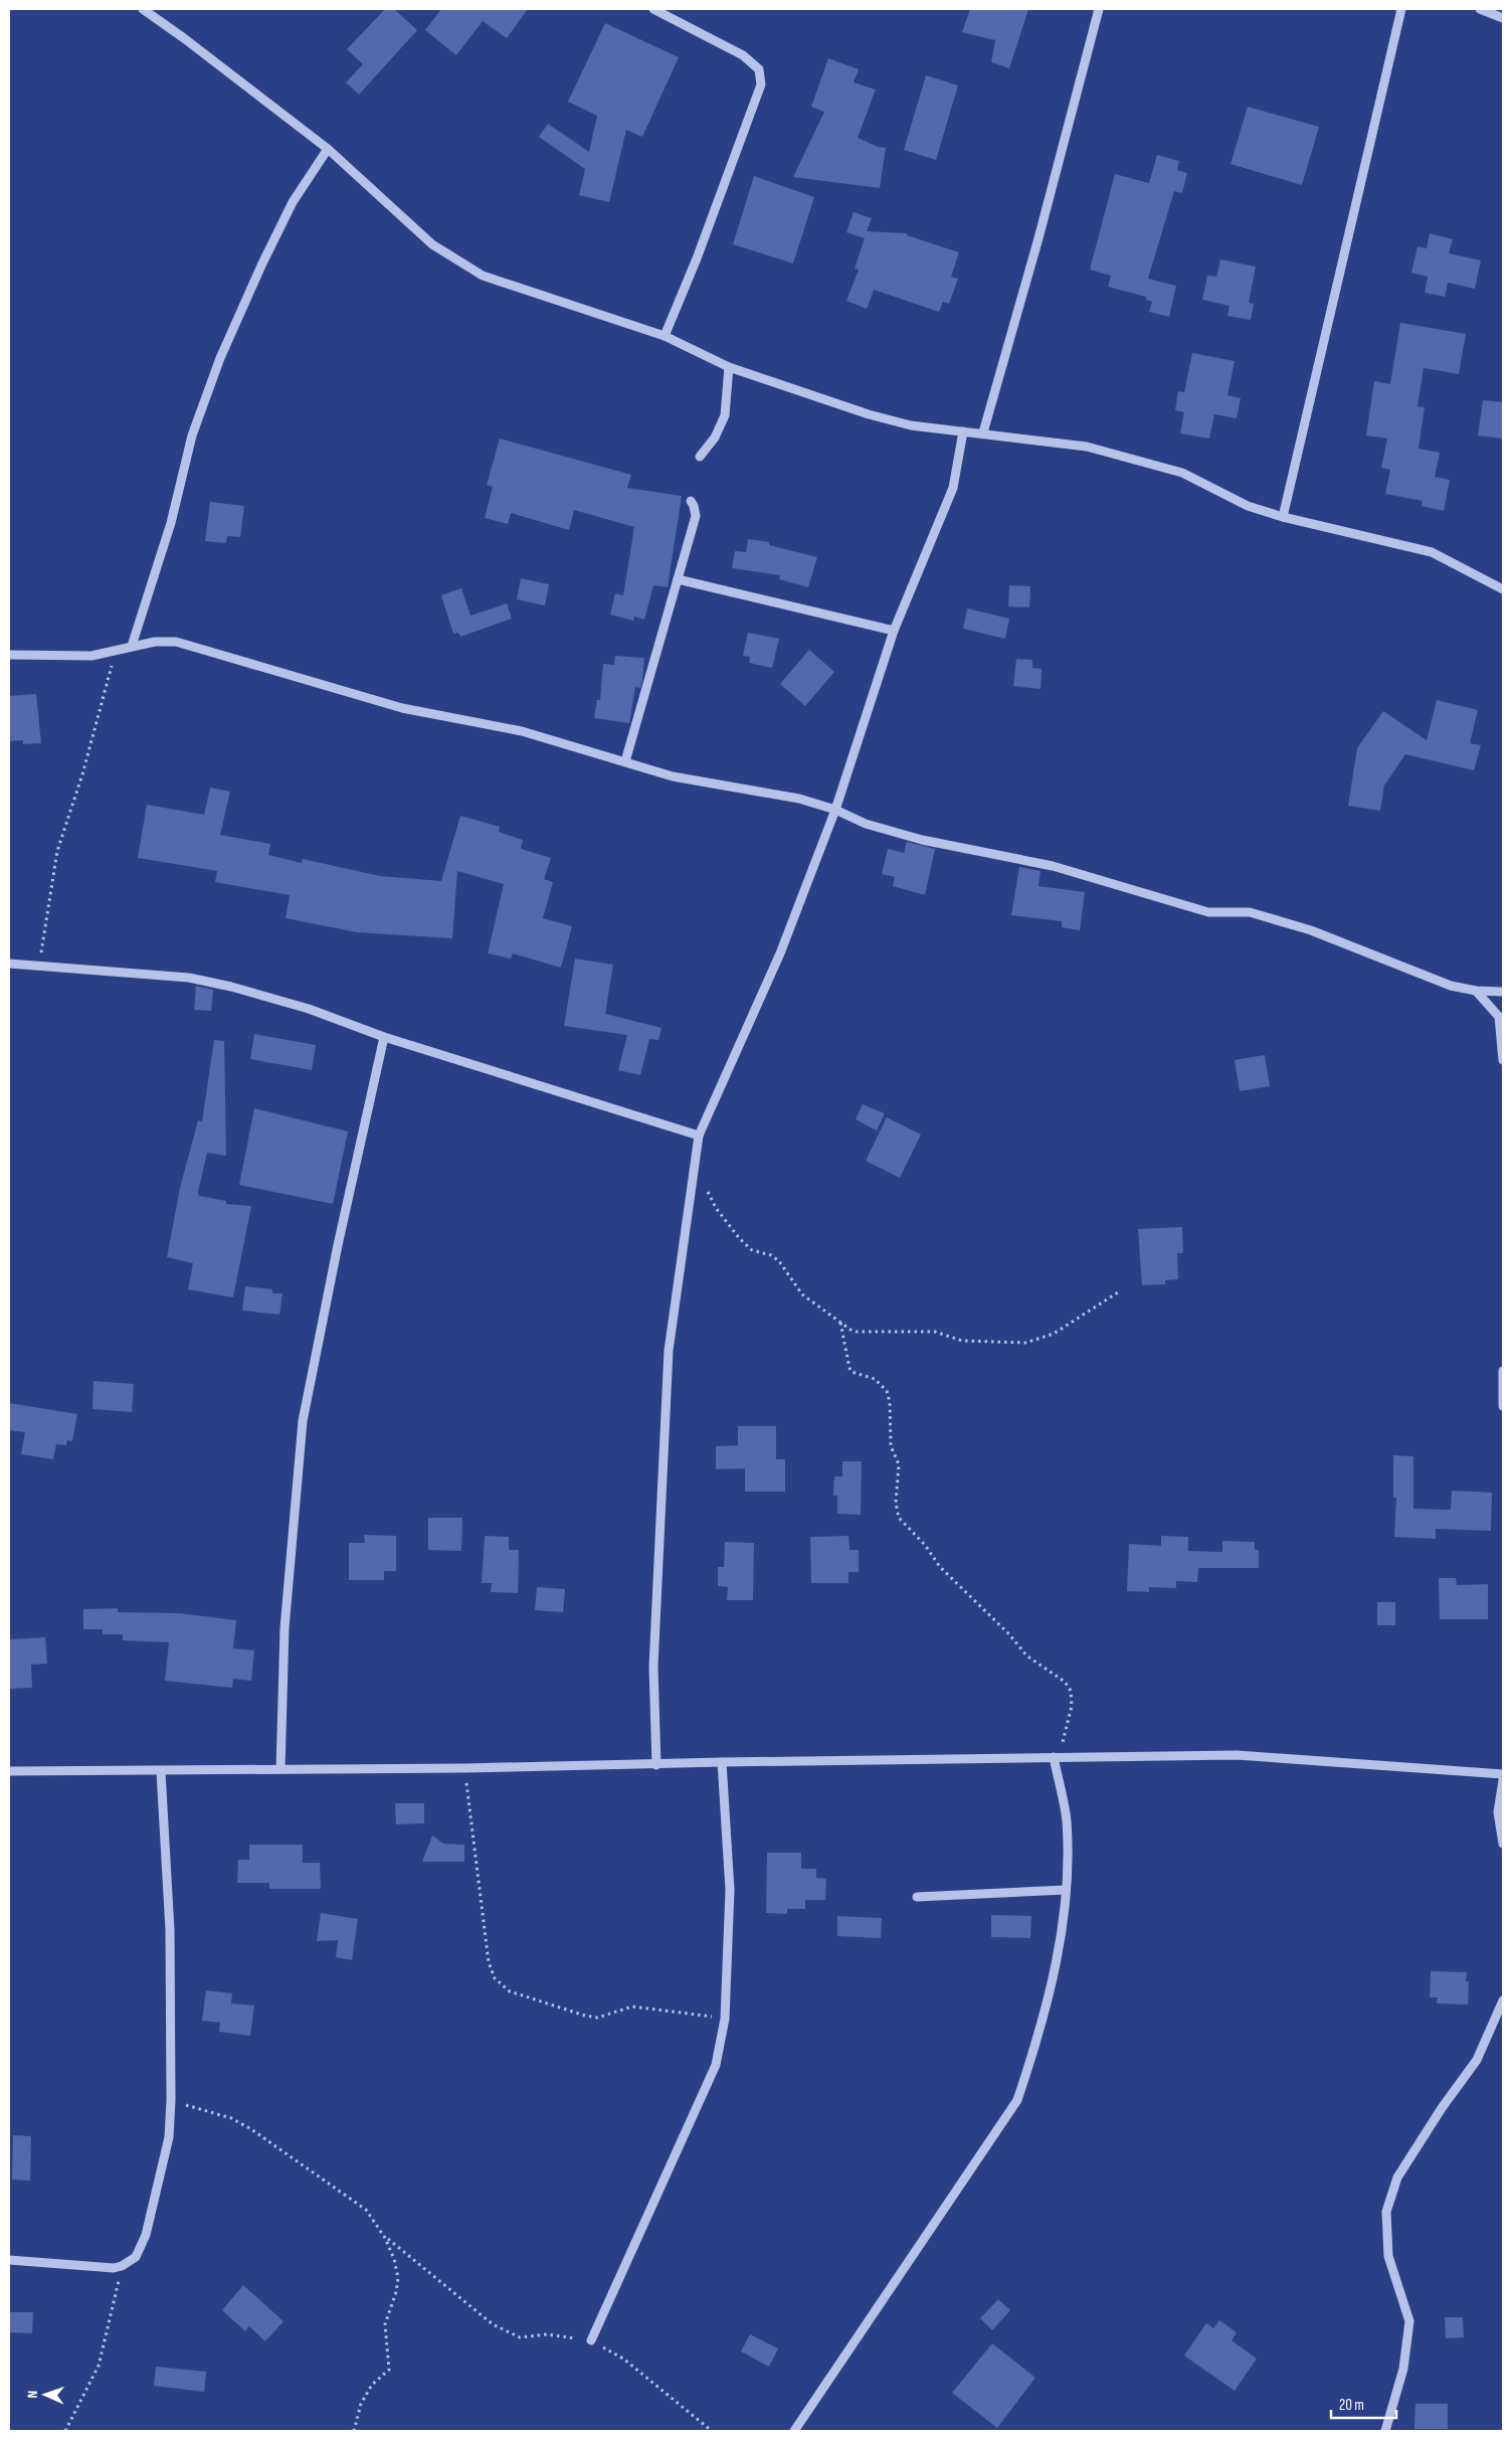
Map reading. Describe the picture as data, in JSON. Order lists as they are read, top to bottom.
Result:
{
  "scale_bar": "20 m",
  "north": "left"
}
